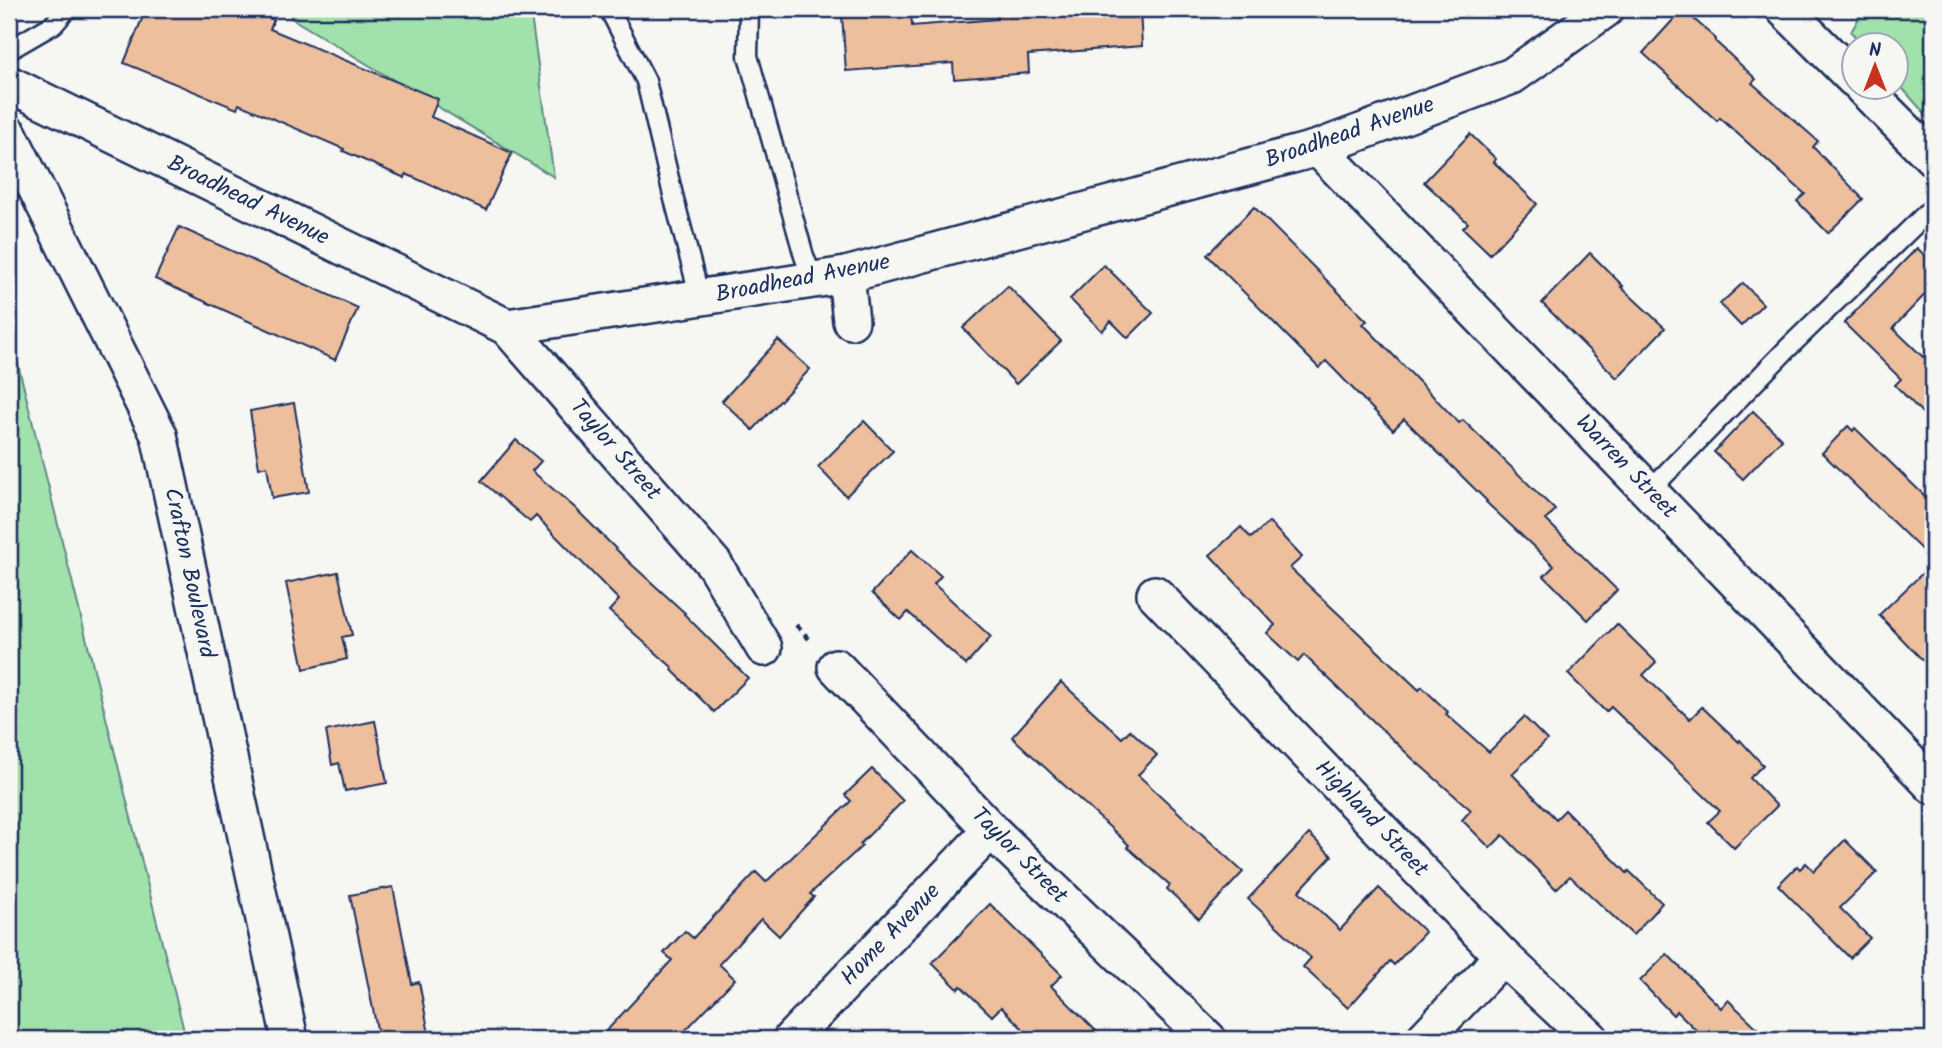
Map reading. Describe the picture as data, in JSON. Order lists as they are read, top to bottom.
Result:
{
  "streets": {
    "street": [
      "Broadhead Avenue",
      "Taylor Street",
      "Warren Street",
      "Crafton Boulevard",
      "Highland Street",
      "Home Avenue"
    ]
  },
  "crossings": [
    ["Broadhead Avenue", "Taylor Street"],
    ["Broadhead Avenue", "Warren Street"],
    ["Taylor Street", "Home Avenue"]
  ],
  "north": "top"
}
